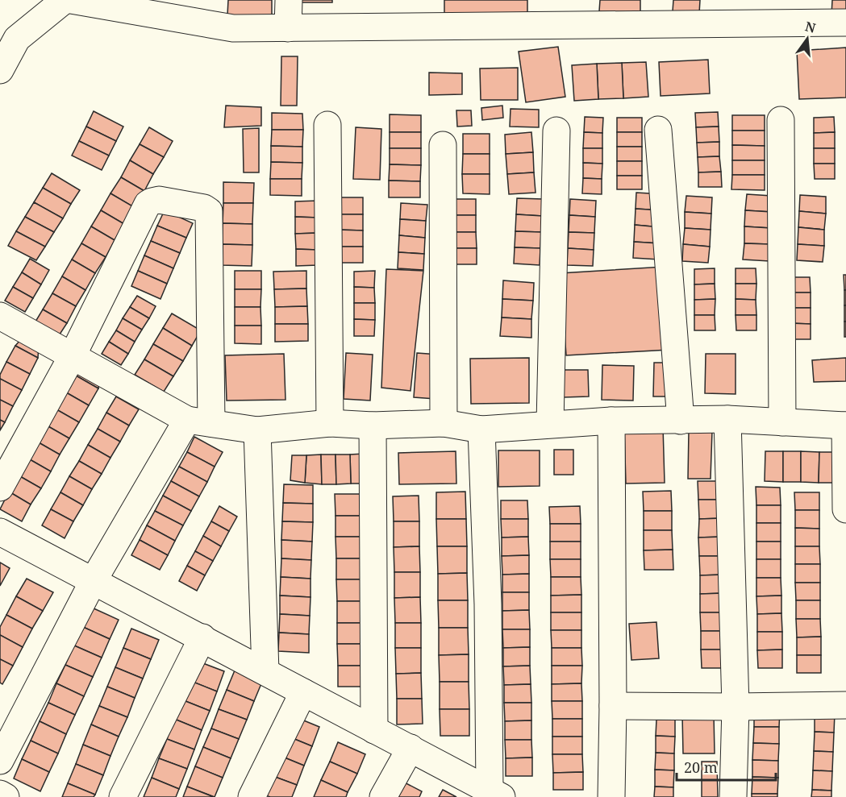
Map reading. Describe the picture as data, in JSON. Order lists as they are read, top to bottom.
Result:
{
  "scale_bar": "20 m",
  "north": "top"
}
